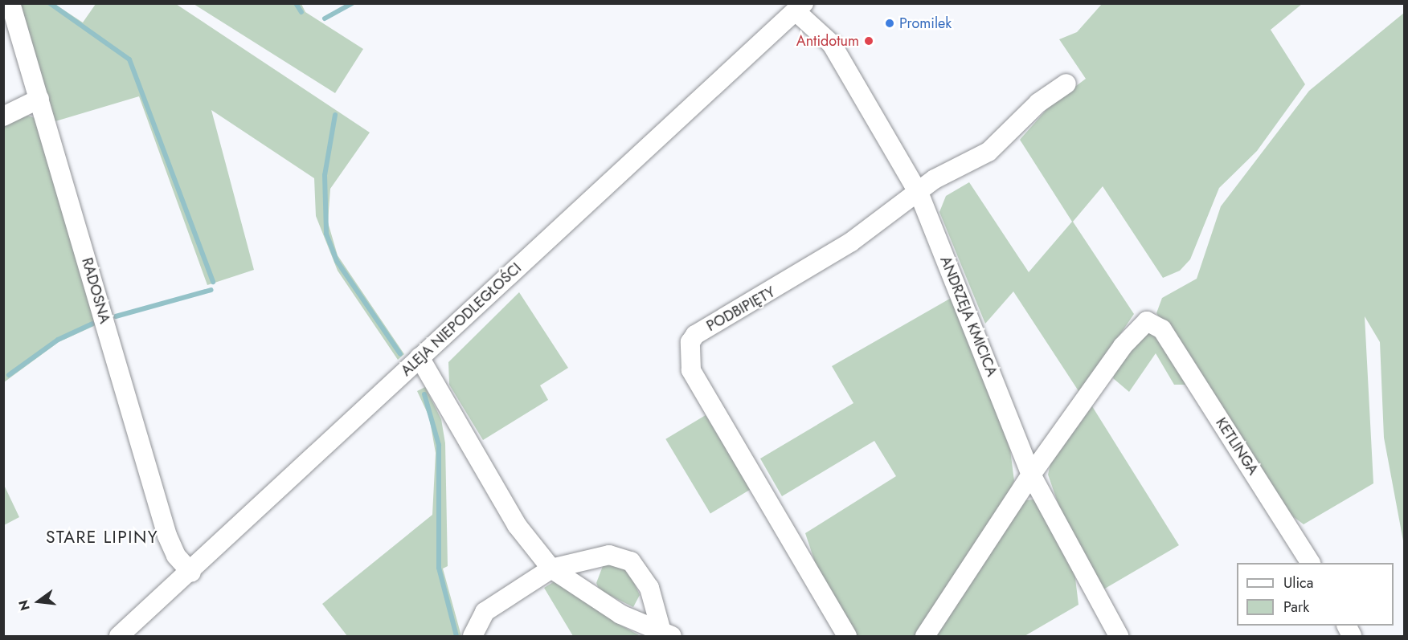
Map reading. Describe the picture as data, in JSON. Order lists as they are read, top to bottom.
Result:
{
  "streets": {
    "street": [
      "RADOSNA",
      "PODBIPIĘTY",
      "ANDRZEJA KMICICA",
      "ALEJA NIEPODLEGŁOŚCI",
      "KETLINGA"
    ]
  },
  "crossings": [
    ["RADOSNA", "ALEJA NIEPODLEGŁOŚCI"],
    ["PODBIPIĘTY", "ANDRZEJA KMICICA"],
    ["ANDRZEJA KMICICA", "ALEJA NIEPODLEGŁOŚCI"],
    ["ANDRZEJA KMICICA", "KETLINGA"]
  ],
  "districts": ["STARE LIPINY"],
  "places": ["Promilek", "Antidotum"],
  "legend": ["Ulica", "Park"],
  "north": "left"
}
